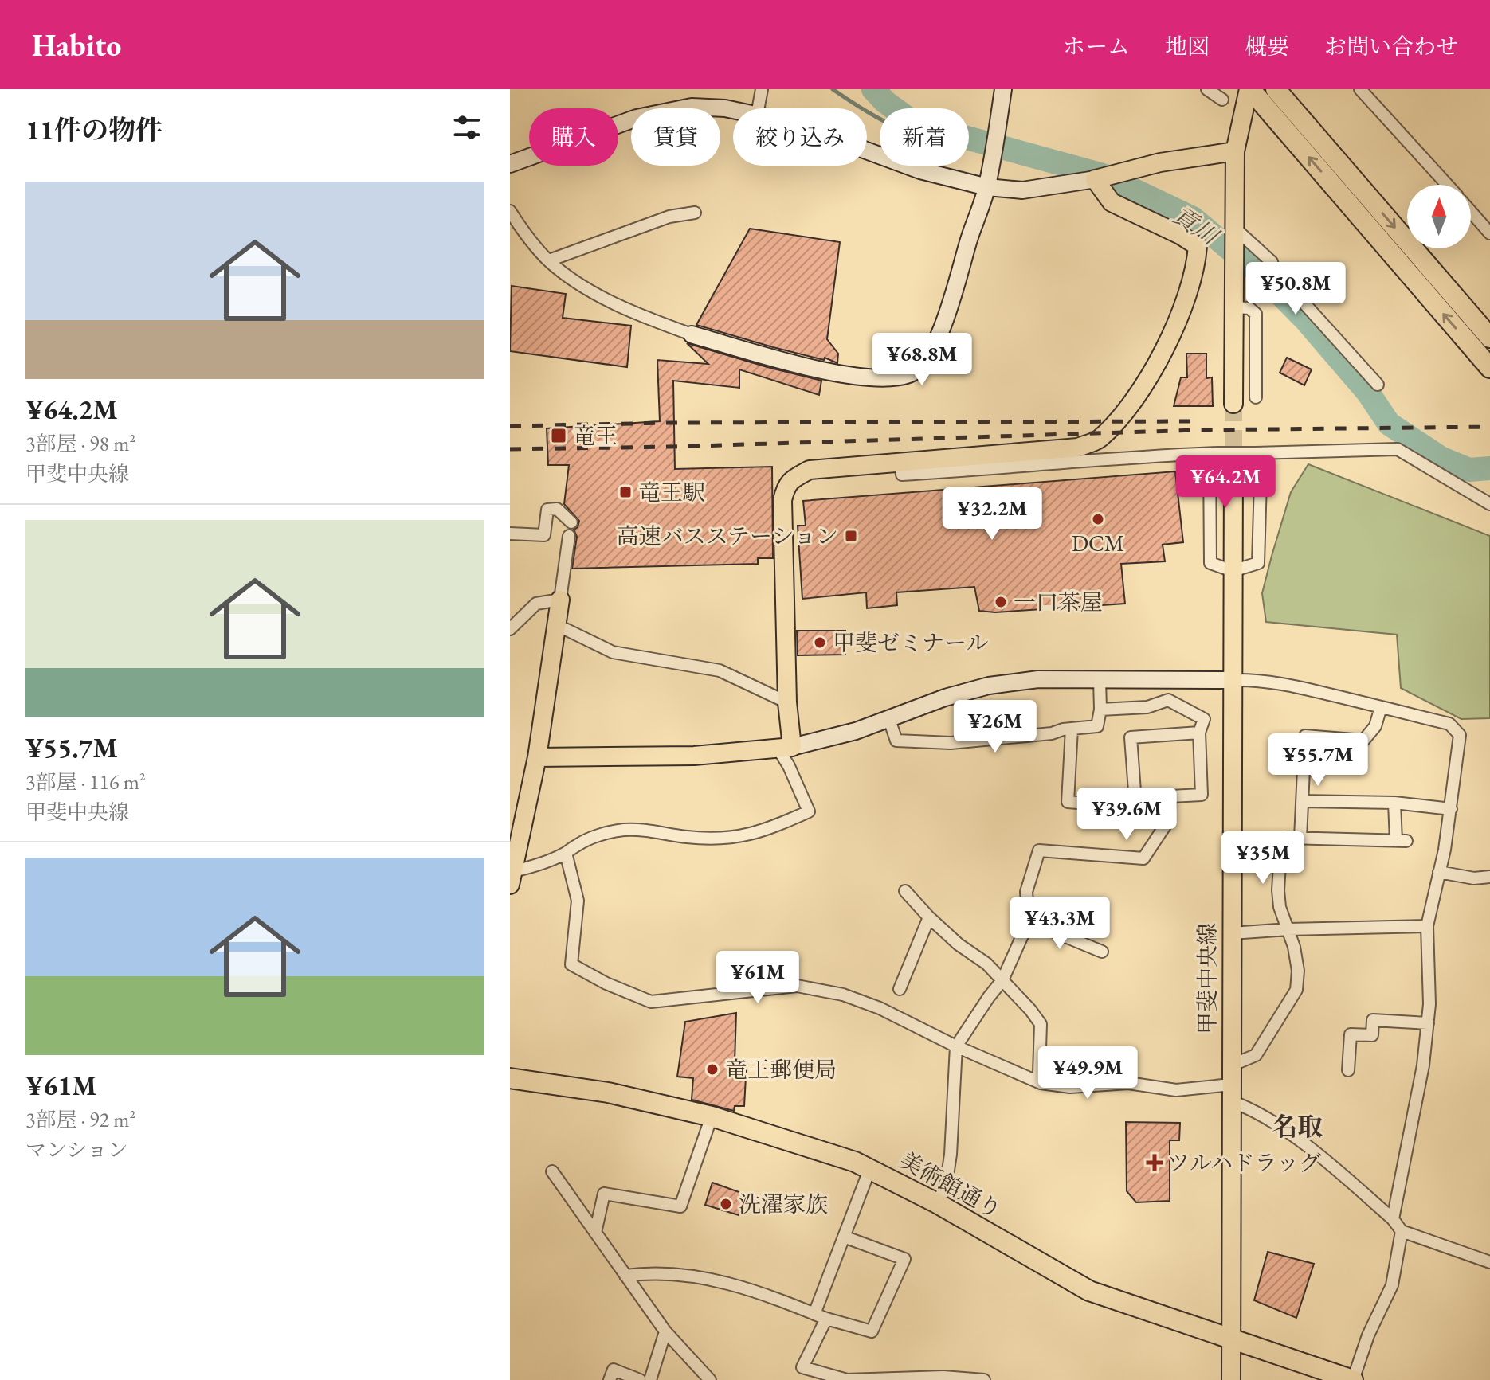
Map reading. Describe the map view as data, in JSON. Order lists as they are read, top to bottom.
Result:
{
  "streets": {
    "highway": ["美術館通り"],
    "main road": ["甲斐中央線"]
  },
  "crossings": [
    ["甲斐中央線", "美術館通り"]
  ],
  "districts": ["名取"],
  "water": ["貢川"],
  "places": {
    "transit": ["竜王", "竜王駅", "高速バスステーション"],
    "other": [
      "DCM",
      "一口茶屋",
      "甲斐ゼミナール",
      "竜王郵便局",
      "洗濯家族"
    ],
    "health": ["ツルハドラッグ"]
  },
  "north": "top",
  "page": {
    "header": "Habito",
    "nav": [
      "ホーム",
      "地図",
      "概要",
      "お問い合わせ"
    ],
    "heading": "11件の物件",
    "chip": [
      "購入",
      "賃貸",
      "絞り込み",
      "新着"
    ],
    "list": [
      {
        "name": "¥64.2M",
        "note": "3部屋 · 98 m² · 甲斐中央線"
      },
      {
        "name": "¥55.7M",
        "note": "3部屋 · 116 m² · 甲斐中央線"
      },
      {
        "name": "¥61M",
        "note": "3部屋 · 92 m² · マンション"
      }
    ],
    "price": [
      "¥50.8M",
      "¥68.8M",
      "¥64.2M",
      "¥32.2M",
      "¥26M",
      "¥55.7M",
      "¥39.6M",
      "¥35M",
      "¥43.3M",
      "¥61M",
      "¥49.9M"
    ]
  }
}
